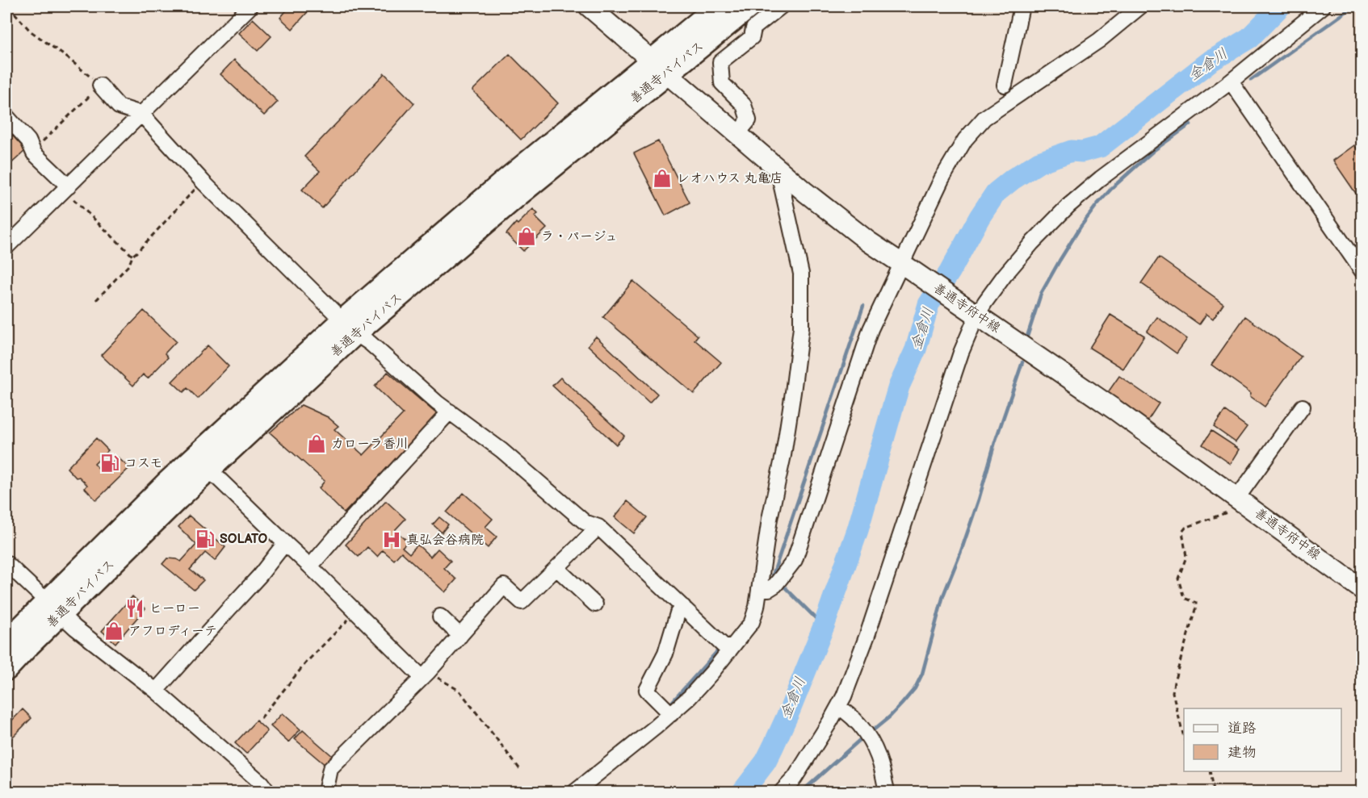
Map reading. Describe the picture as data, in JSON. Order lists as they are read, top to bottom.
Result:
{
  "streets": {
    "highway": ["善通寺バイパス"],
    "main road": ["善通寺府中線"]
  },
  "crossings": [
    ["善通寺バイパス", "善通寺府中線"]
  ],
  "water": ["金倉川"],
  "places": {
    "shop": [
      "レオハウス 丸亀店",
      "ラ・パージュ",
      "カローラ香川",
      "アフロディーテ"
    ],
    "fuel station": ["コスモ", "SOLATO"],
    "hospital": ["真弘会谷病院"],
    "restaurant": ["ヒーロー"]
  },
  "legend": ["道路", "建物"]
}
